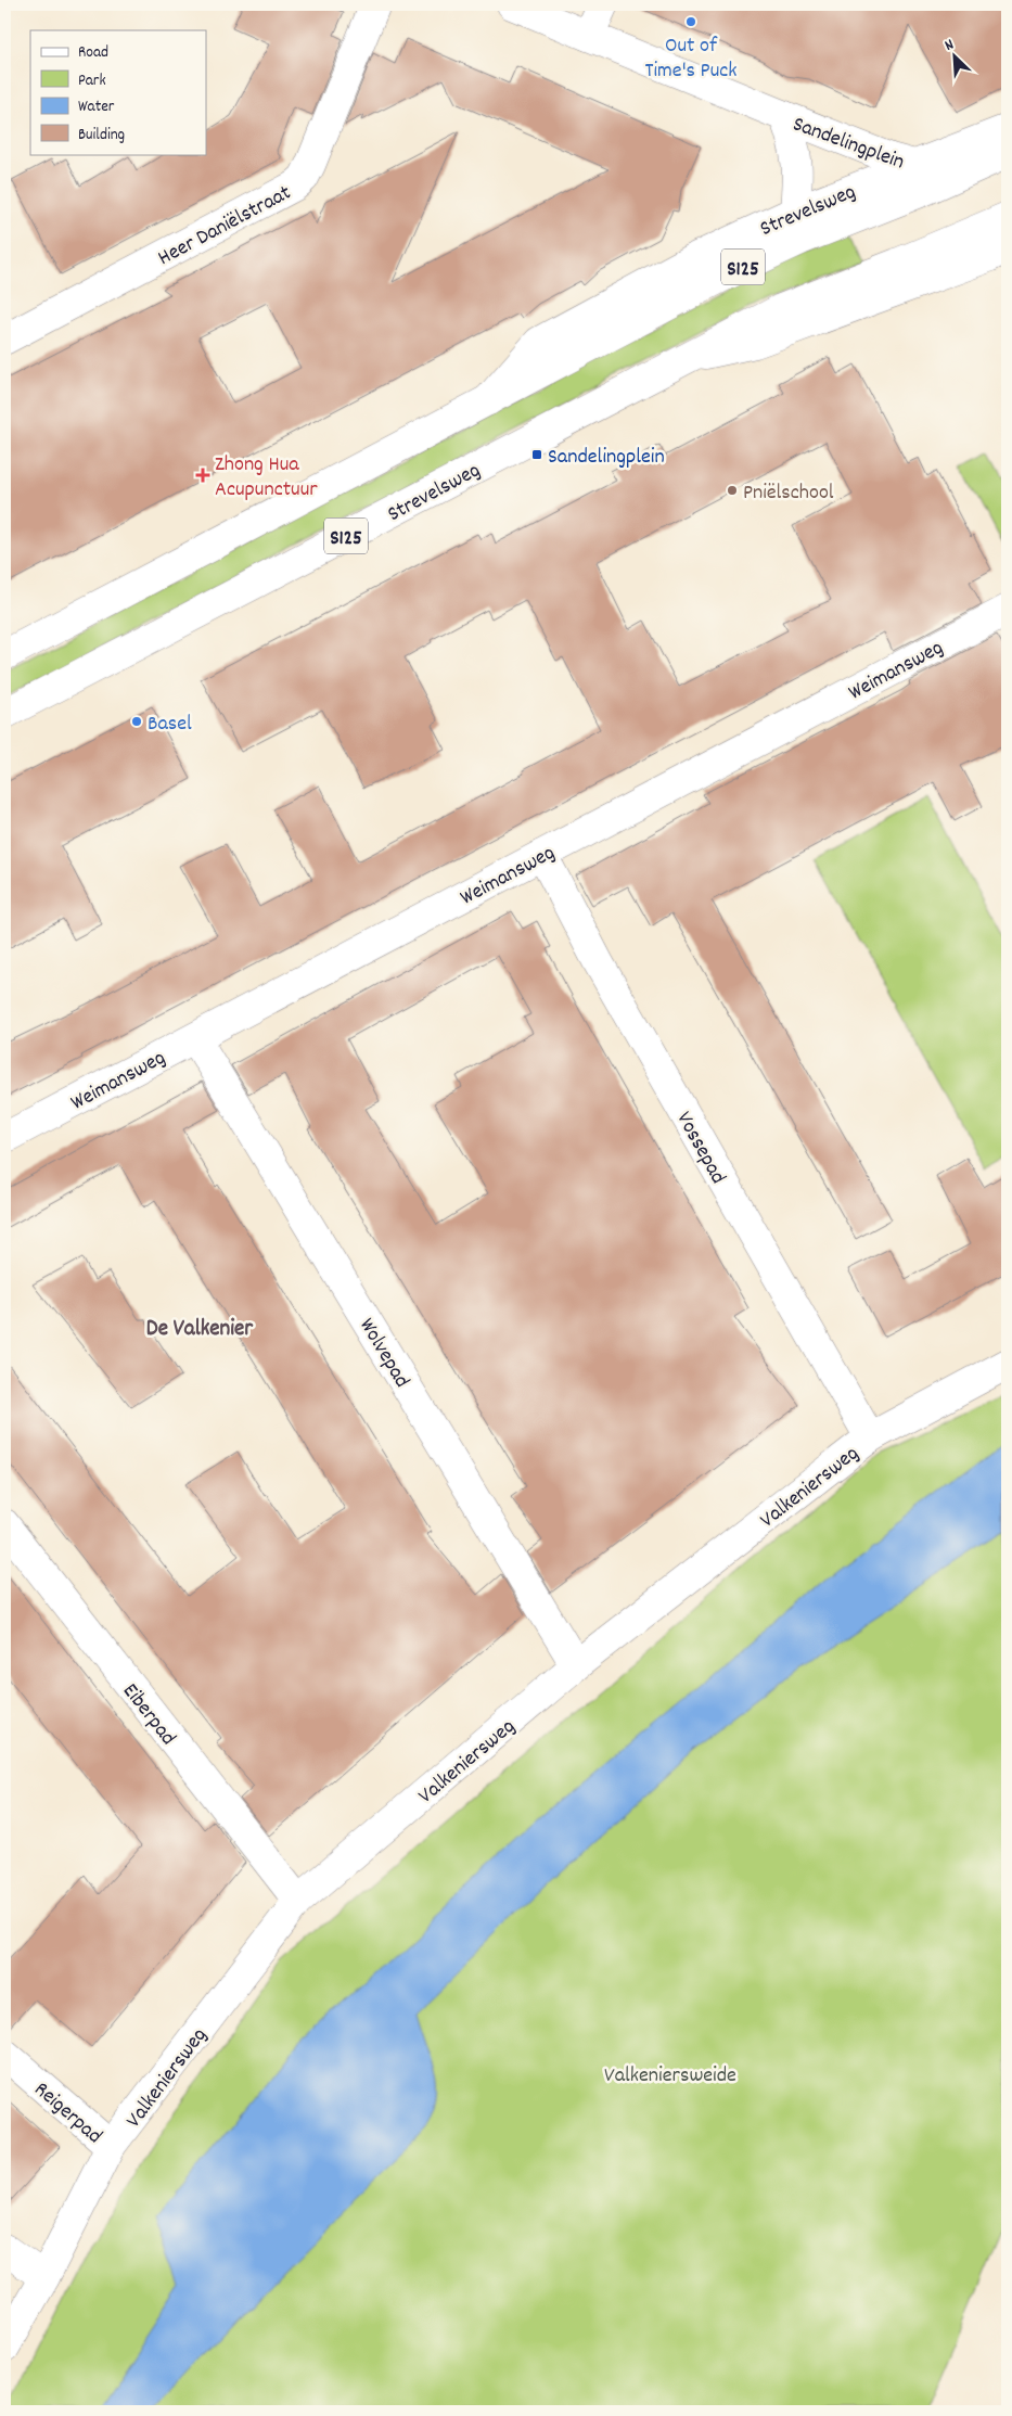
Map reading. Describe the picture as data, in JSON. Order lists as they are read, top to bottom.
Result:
{
  "streets": {
    "street": [
      "Sandelingplein",
      "Strevelsweg",
      "Heer Daniëlstraat",
      "S125",
      "Weimansweg",
      "Vossepad",
      "Wolvepad",
      "Valkeniersweg",
      "Eiberpad",
      "Reigerpad"
    ]
  },
  "crossings": [
    ["Sandelingplein", "Strevelsweg"],
    ["Weimansweg", "Vossepad"],
    ["Weimansweg", "Wolvepad"],
    ["Vossepad", "Valkeniersweg"],
    ["Wolvepad", "Valkeniersweg"],
    ["Valkeniersweg", "Eiberpad"],
    ["Valkeniersweg", "Reigerpad"]
  ],
  "districts": ["De Valkenier"],
  "parks": ["Valkeniersweide"],
  "places": {
    "other": ["Out of Time's Puck", "Pniëlschool", "Basel"],
    "transit": ["Sandelingplein"],
    "health": ["Zhong Hua Acupunctuur"]
  },
  "legend": [
    "Road",
    "Park",
    "Water",
    "Building"
  ],
  "north": "top left"
}
